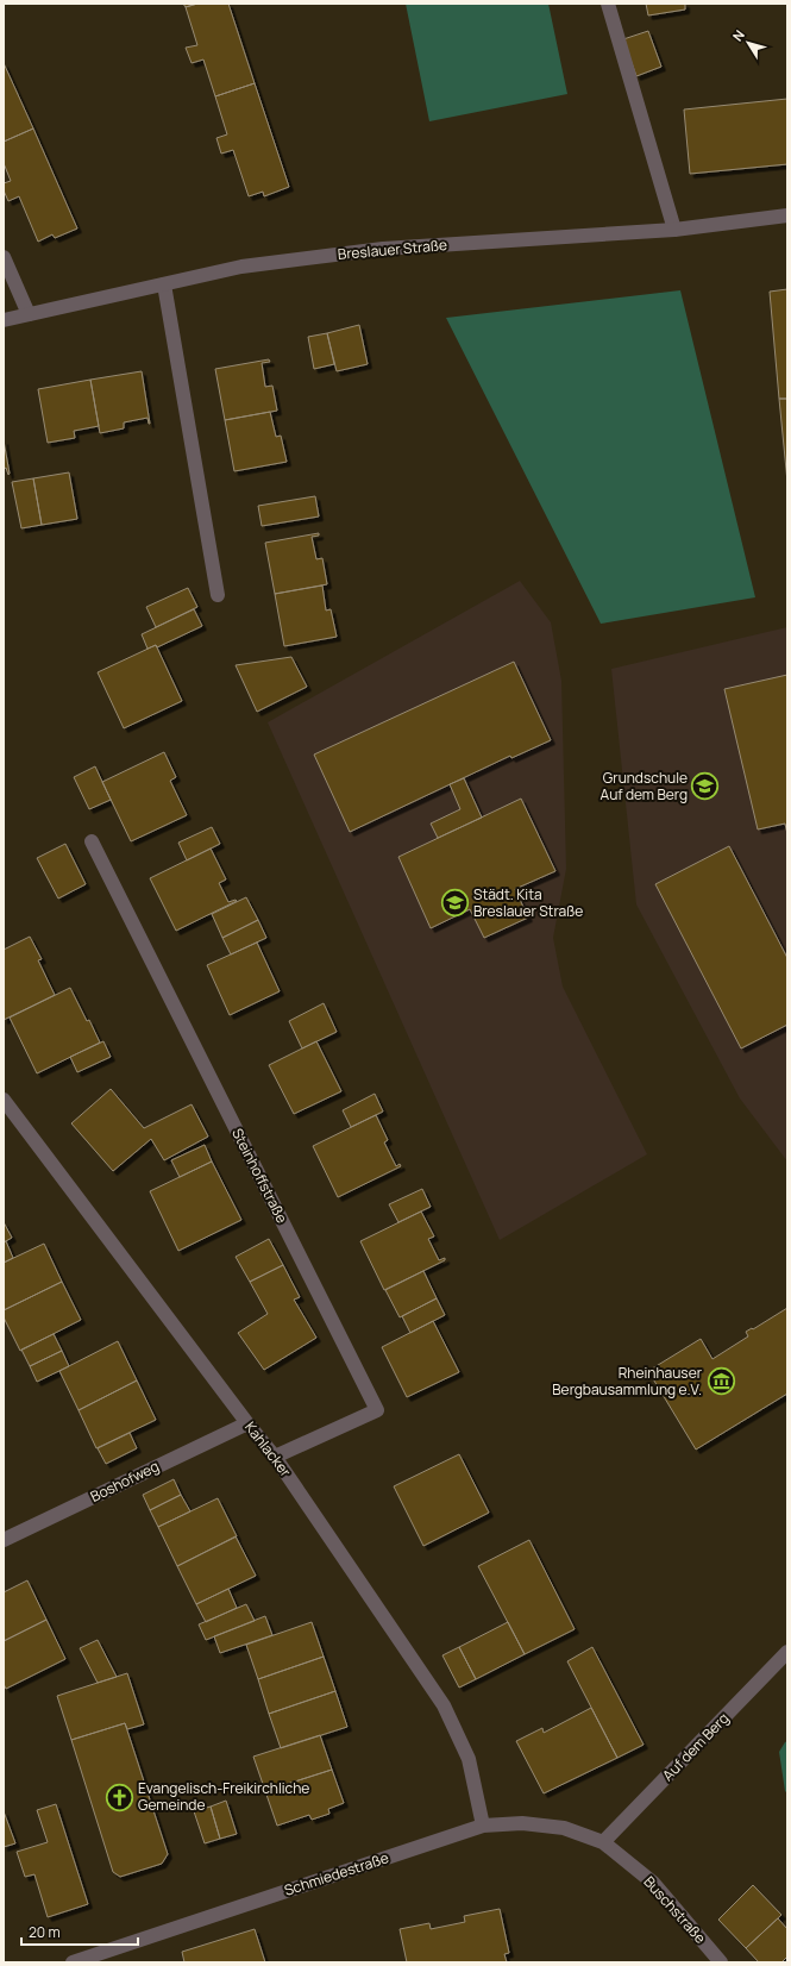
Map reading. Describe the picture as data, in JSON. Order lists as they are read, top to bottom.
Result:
{
  "streets": {
    "street": [
      "Breslauer Straße",
      "Steinhoffstraße",
      "Kahlacker",
      "Boshofweg",
      "Auf dem Berg",
      "Schmiedestraße",
      "Buschstraße"
    ]
  },
  "crossings": [
    ["Steinhoffstraße", "Kahlacker"],
    ["Kahlacker", "Boshofweg"],
    ["Kahlacker", "Schmiedestraße"],
    ["Auf dem Berg", "Schmiedestraße"],
    ["Auf dem Berg", "Buschstraße"],
    ["Schmiedestraße", "Buschstraße"]
  ],
  "places": {
    "school or university": ["Grundschule Auf dem Berg", "Städt. Kita Breslauer Straße"],
    "museum": ["Rheinhauser Bergbausammlung e.V."],
    "church": ["Evangelisch-Freikirchliche Gemeinde"]
  },
  "scale_bar": "20 m",
  "north": "top left"
}
